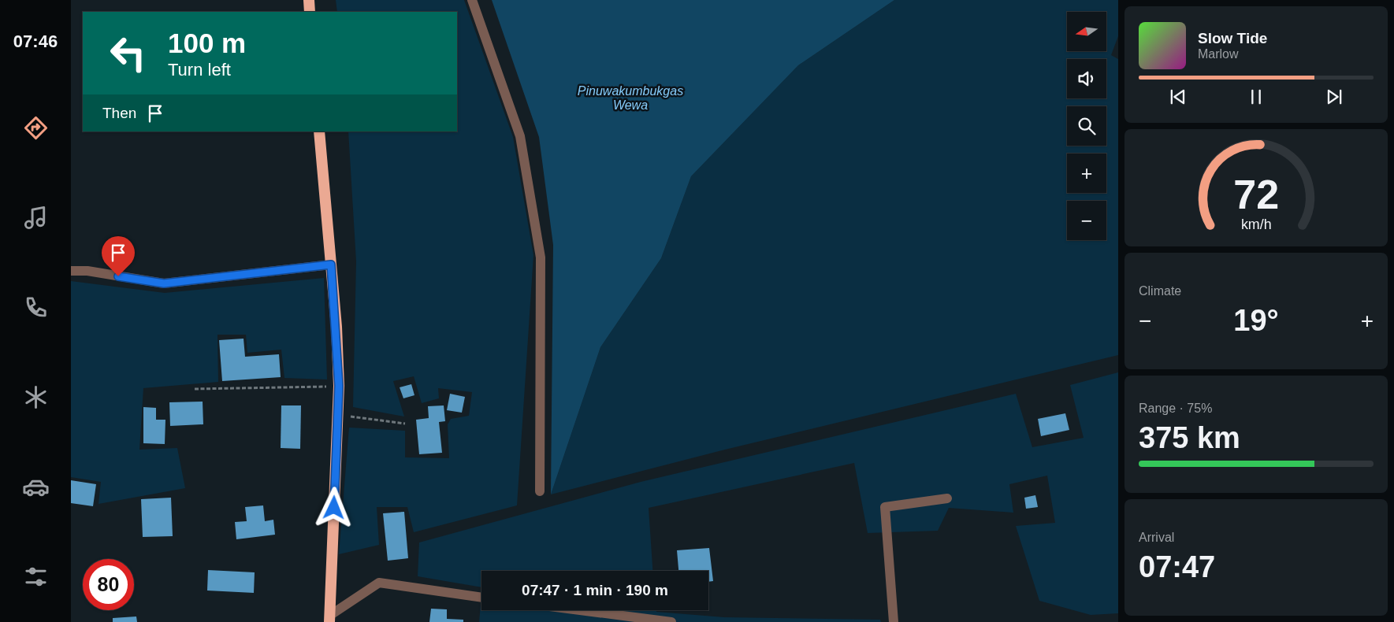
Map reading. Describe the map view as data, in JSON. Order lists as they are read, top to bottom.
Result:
{
  "water": ["Pinuwakumbukgas Wewa"],
  "north": "left",
  "page": {
    "tabs": "07:46",
    "map_buttons": ["+", "−"],
    "turn": ["100 m", "Turn left"],
    "song": ["Slow Tide", "Marlow"],
    "then": "Then",
    "tile": [
      "Climate",
      ["Range · 75%", "375 km"],
      ["Arrival", "07:47"]
    ],
    "heat": ["−", "19°", "+"],
    "limit": "80",
    "trip": "07:47 · 1 min · 190 m",
    "gauge": ["72", "km/h"]
  }
}
